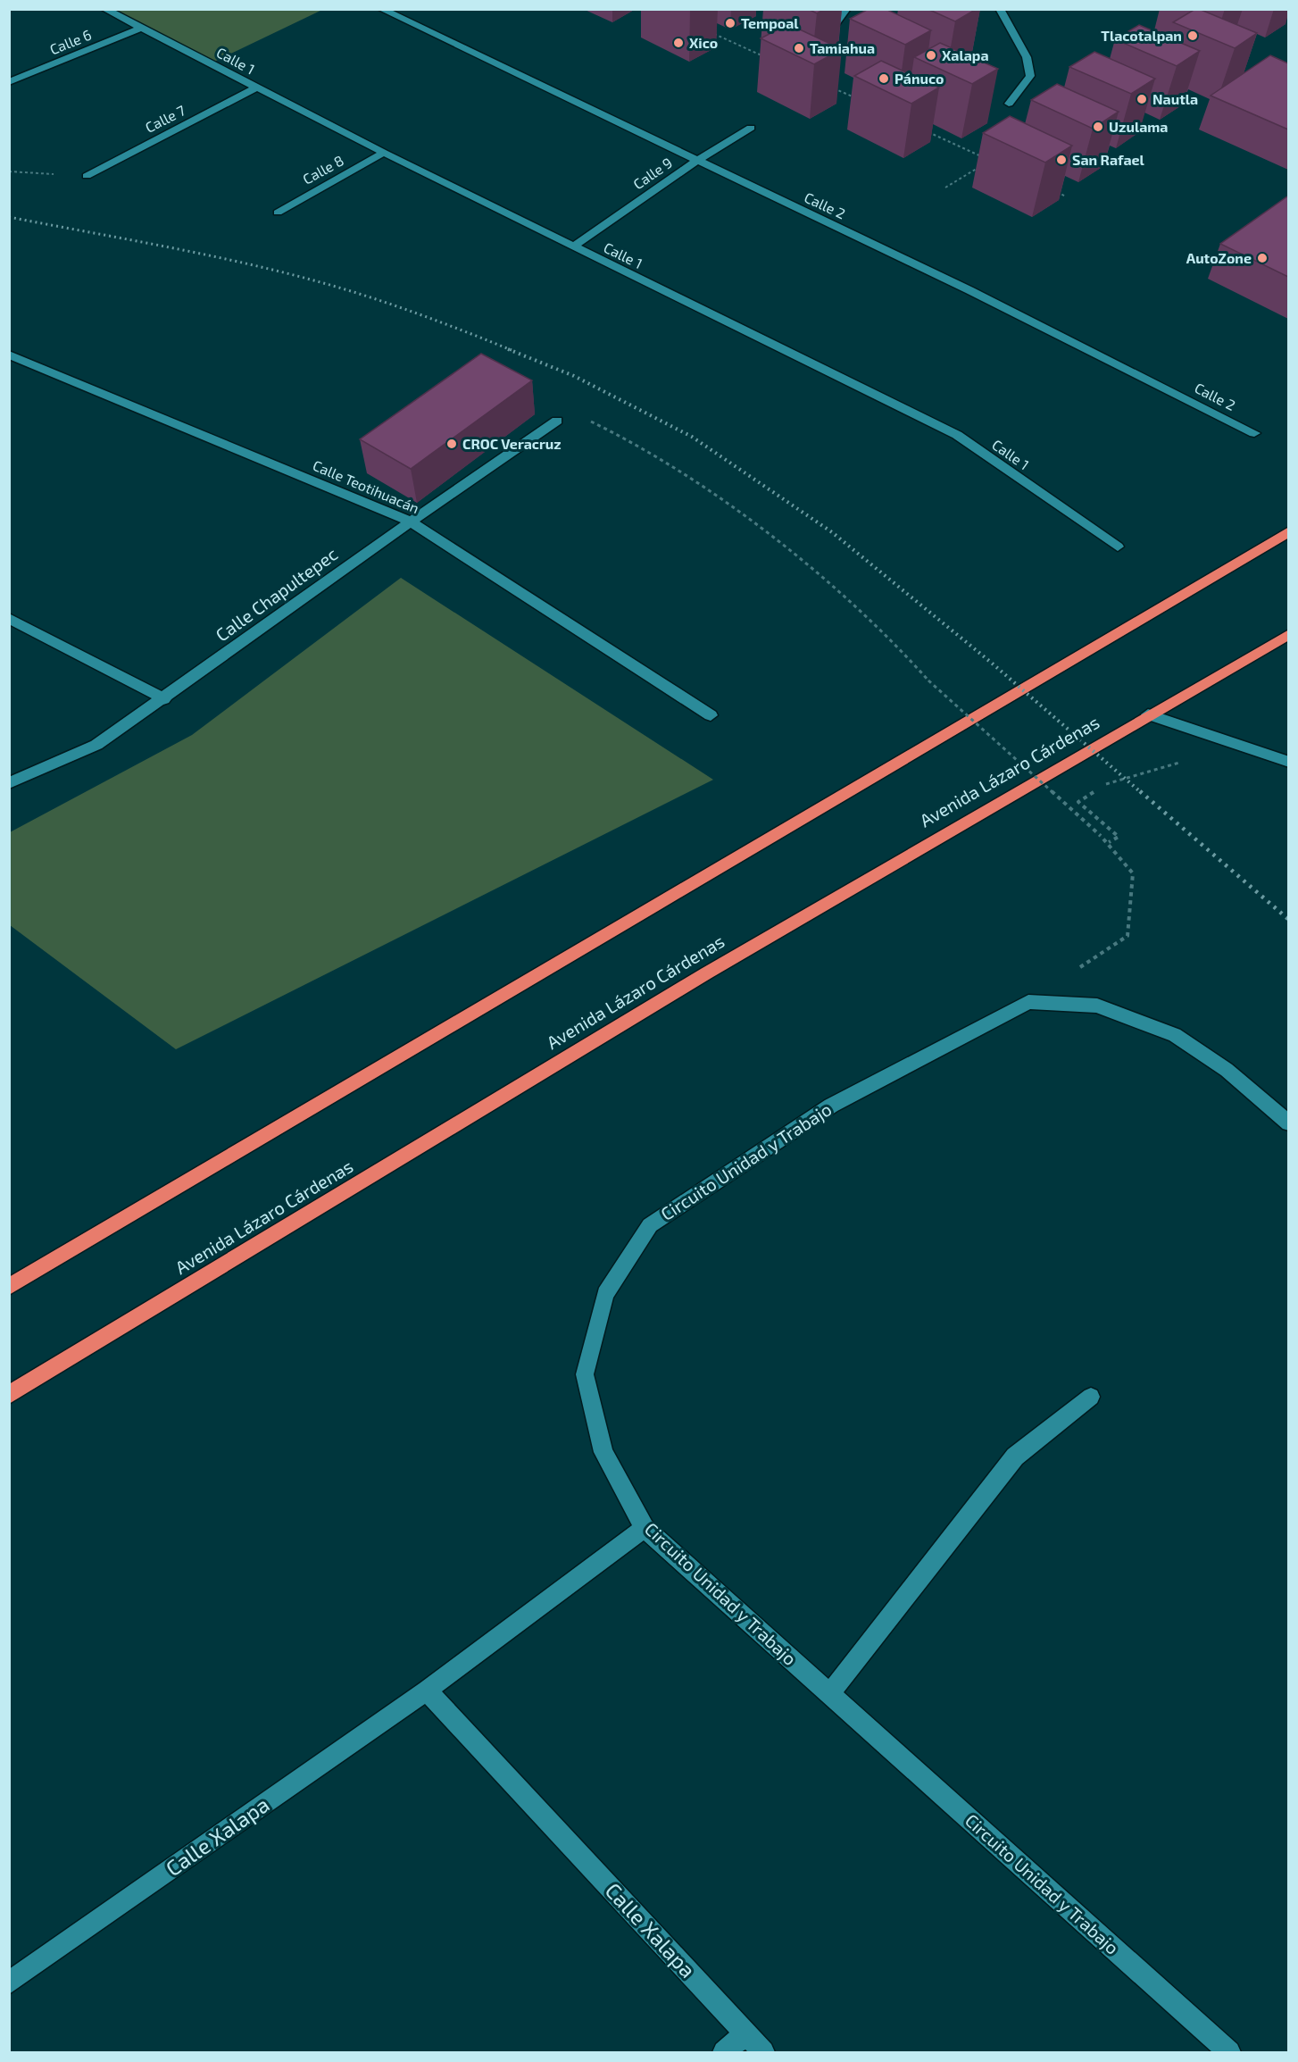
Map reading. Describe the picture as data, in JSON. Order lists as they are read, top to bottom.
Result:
{
  "streets": {
    "highway": ["Avenida Lázaro Cárdenas"],
    "street": [
      "Calle 6",
      "Calle 1",
      "Calle 7",
      "Calle 8",
      "Calle 9",
      "Calle 2",
      "Calle Teotihuacán",
      "Calle Chapultepec",
      "Circuito Unidad y Trabajo",
      "Calle Xalapa"
    ]
  },
  "crossings": [
    ["Calle 6", "Calle 1"],
    ["Calle 1", "Calle 7"],
    ["Calle 1", "Calle 8"],
    ["Calle 1", "Calle 9"],
    ["Calle 9", "Calle 2"],
    ["Calle Teotihuacán", "Calle Chapultepec"],
    ["Circuito Unidad y Trabajo", "Calle Xalapa"]
  ],
  "places": [
    "Tempoal",
    "Tlacotalpan",
    "Xico",
    "Tamiahua",
    "Xalapa",
    "Pánuco",
    "Nautla",
    "Uzulama",
    "San Rafael",
    "AutoZone",
    "CROC Veracruz"
  ]
}
